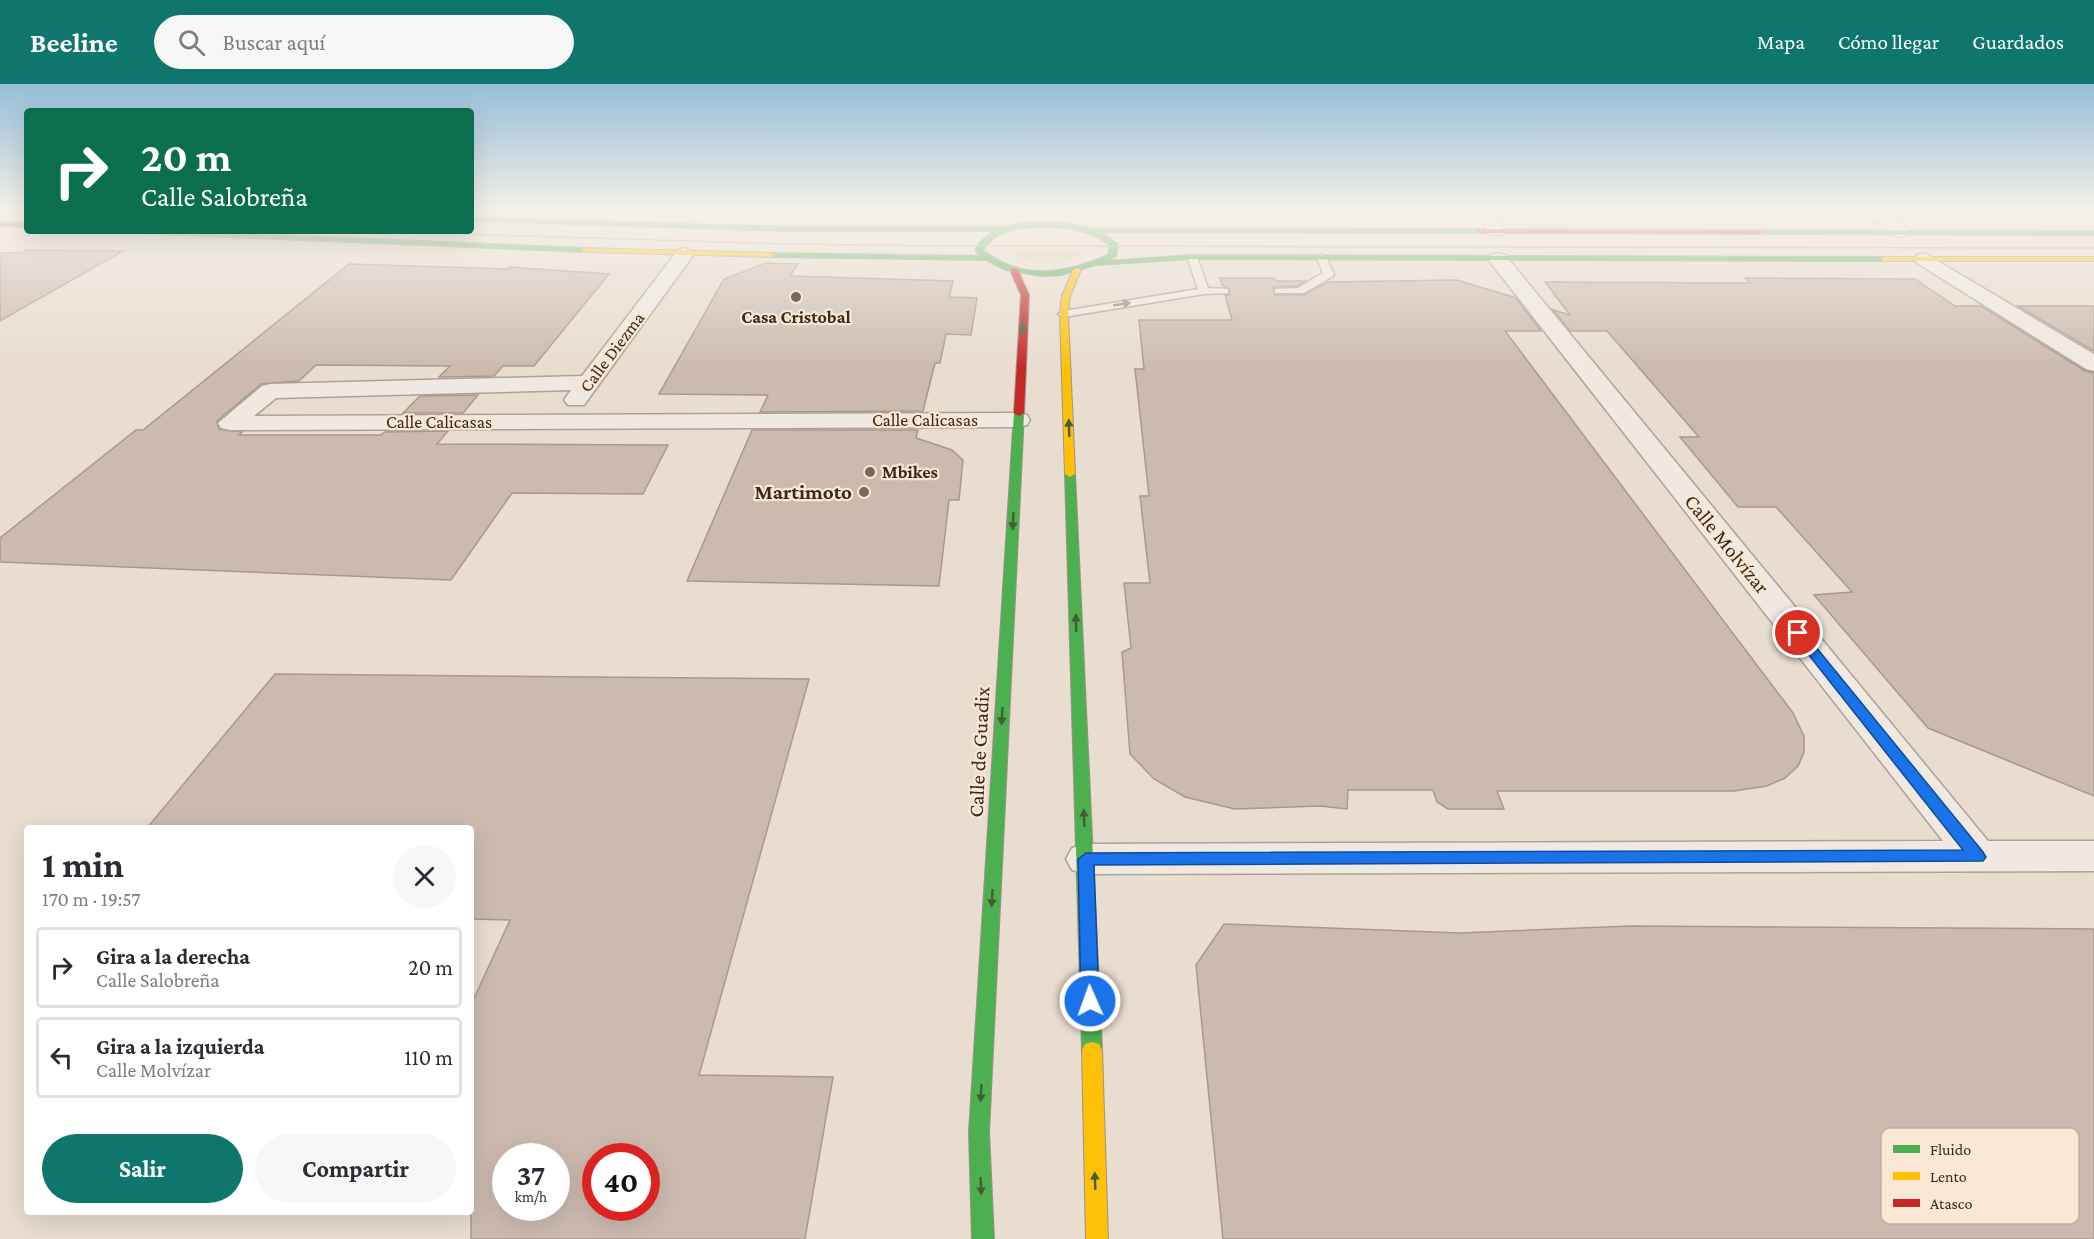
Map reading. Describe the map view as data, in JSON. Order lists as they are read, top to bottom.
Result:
{
  "streets": {
    "street": [
      "Calle Diezma",
      "Calle Calicasas",
      "Calle Molvízar",
      "Calle de Guadix"
    ]
  },
  "crossings": [
    ["Calle Diezma", "Calle Calicasas"],
    ["Calle Calicasas", "Calle de Guadix"]
  ],
  "places": ["Casa Cristobal", "Mbikes", "Martimoto"],
  "legend": ["Fluido", "Lento", "Atasco"],
  "page": {
    "header": "Beeline",
    "search": "Buscar aquí",
    "nav": ["Mapa", "Cómo llegar", "Guardados"],
    "turn": ["20 m", "Calle Salobreña"],
    "heading": ["1 min", "170 m · 19:57"],
    "list": [
      {
        "name": "Gira a la derecha",
        "note": "Calle Salobreña",
        "value": "20 m"
      },
      {
        "name": "Gira a la izquierda",
        "note": "Calle Molvízar",
        "value": "110 m"
      }
    ],
    "buttons": ["Salir", "Compartir"],
    "speed": "37 km/h",
    "limit": "40"
  }
}
